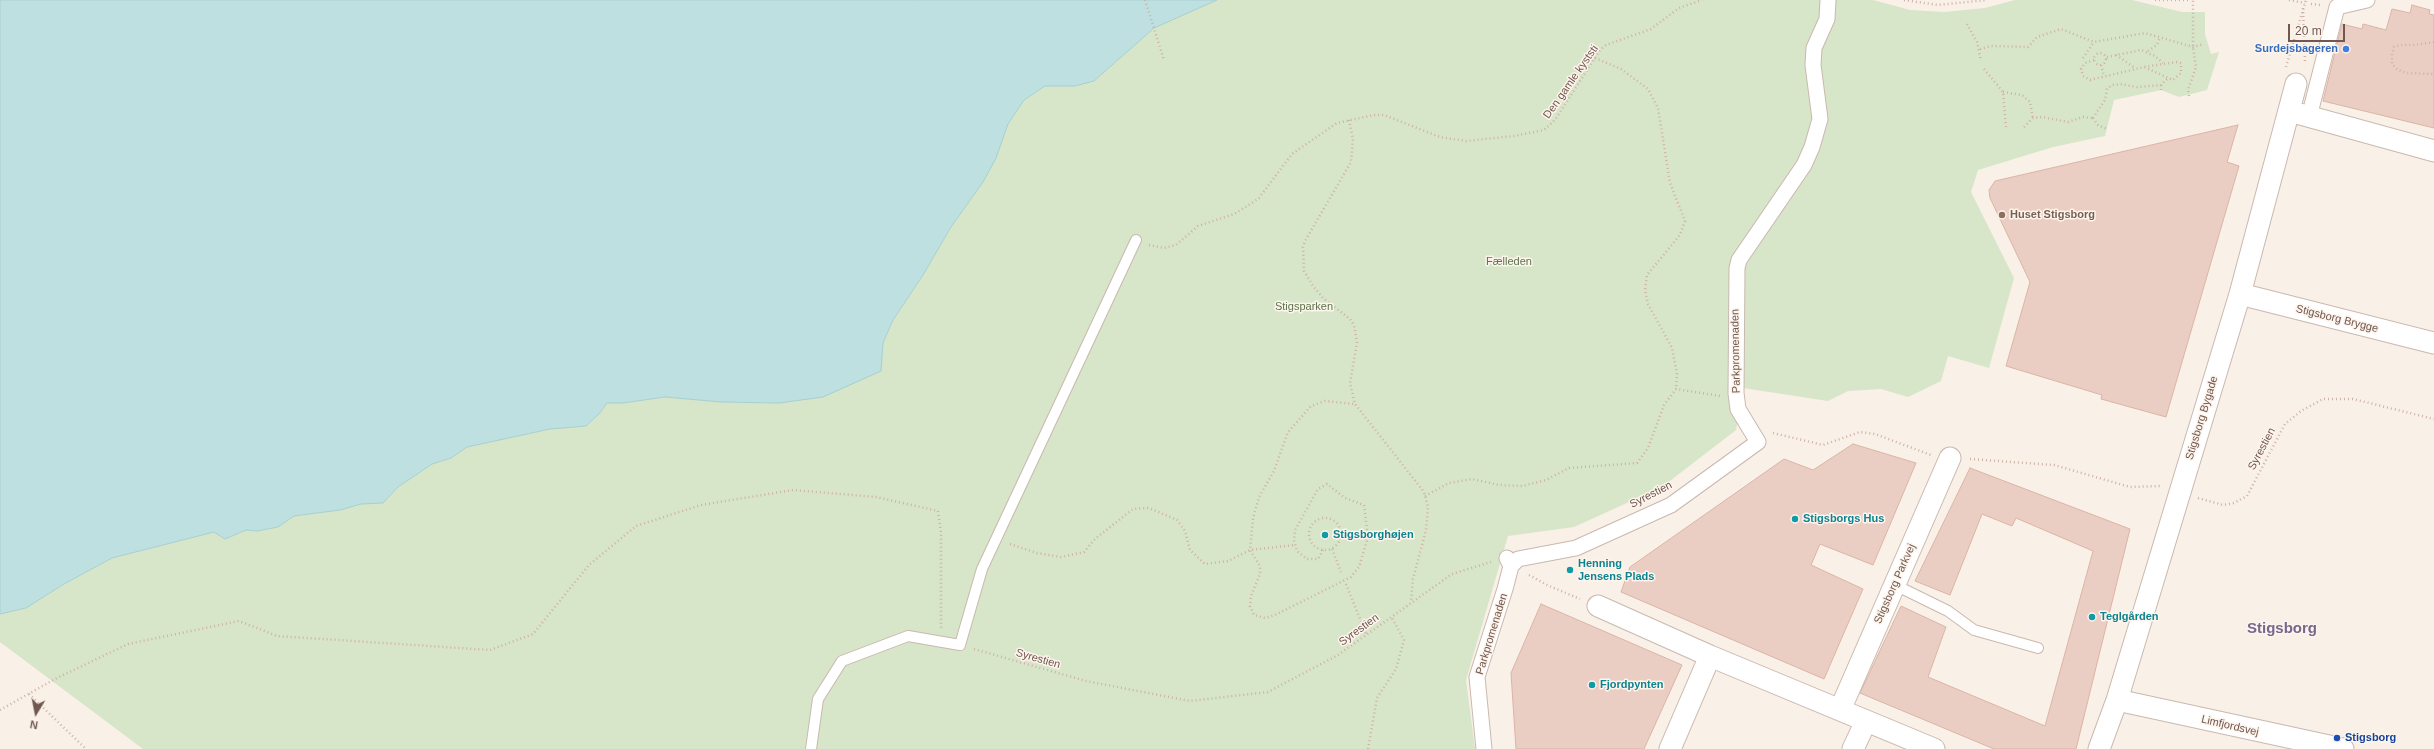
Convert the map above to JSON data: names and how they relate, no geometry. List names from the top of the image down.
{
  "streets": {
    "street": [
      "Stigsborg Brygge",
      "Parkpromenaden",
      "Stigsborg Bygade",
      "Stigsborg Parkvej",
      "Limfjordsvej"
    ],
    "path": ["Den gamle kyststi", "Syrestien"]
  },
  "crossings": [
    ["Stigsborg Brygge", "Stigsborg Bygade"],
    ["Parkpromenaden", "Syrestien"],
    ["Stigsborg Bygade", "Syrestien"],
    ["Stigsborg Bygade", "Limfjordsvej"]
  ],
  "districts": ["Stigsborg"],
  "parks": ["Fælleden", "Stigsparken"],
  "places": [
    "Surdejsbageren",
    "Huset Stigsborg",
    "Stigsborgs Hus",
    "Stigsborghøjen",
    "Henning Jensens Plads",
    "Teglgården",
    "Fjordpynten",
    "Stigsborg"
  ],
  "scale_bar": "20 m",
  "north": "bottom"
}
